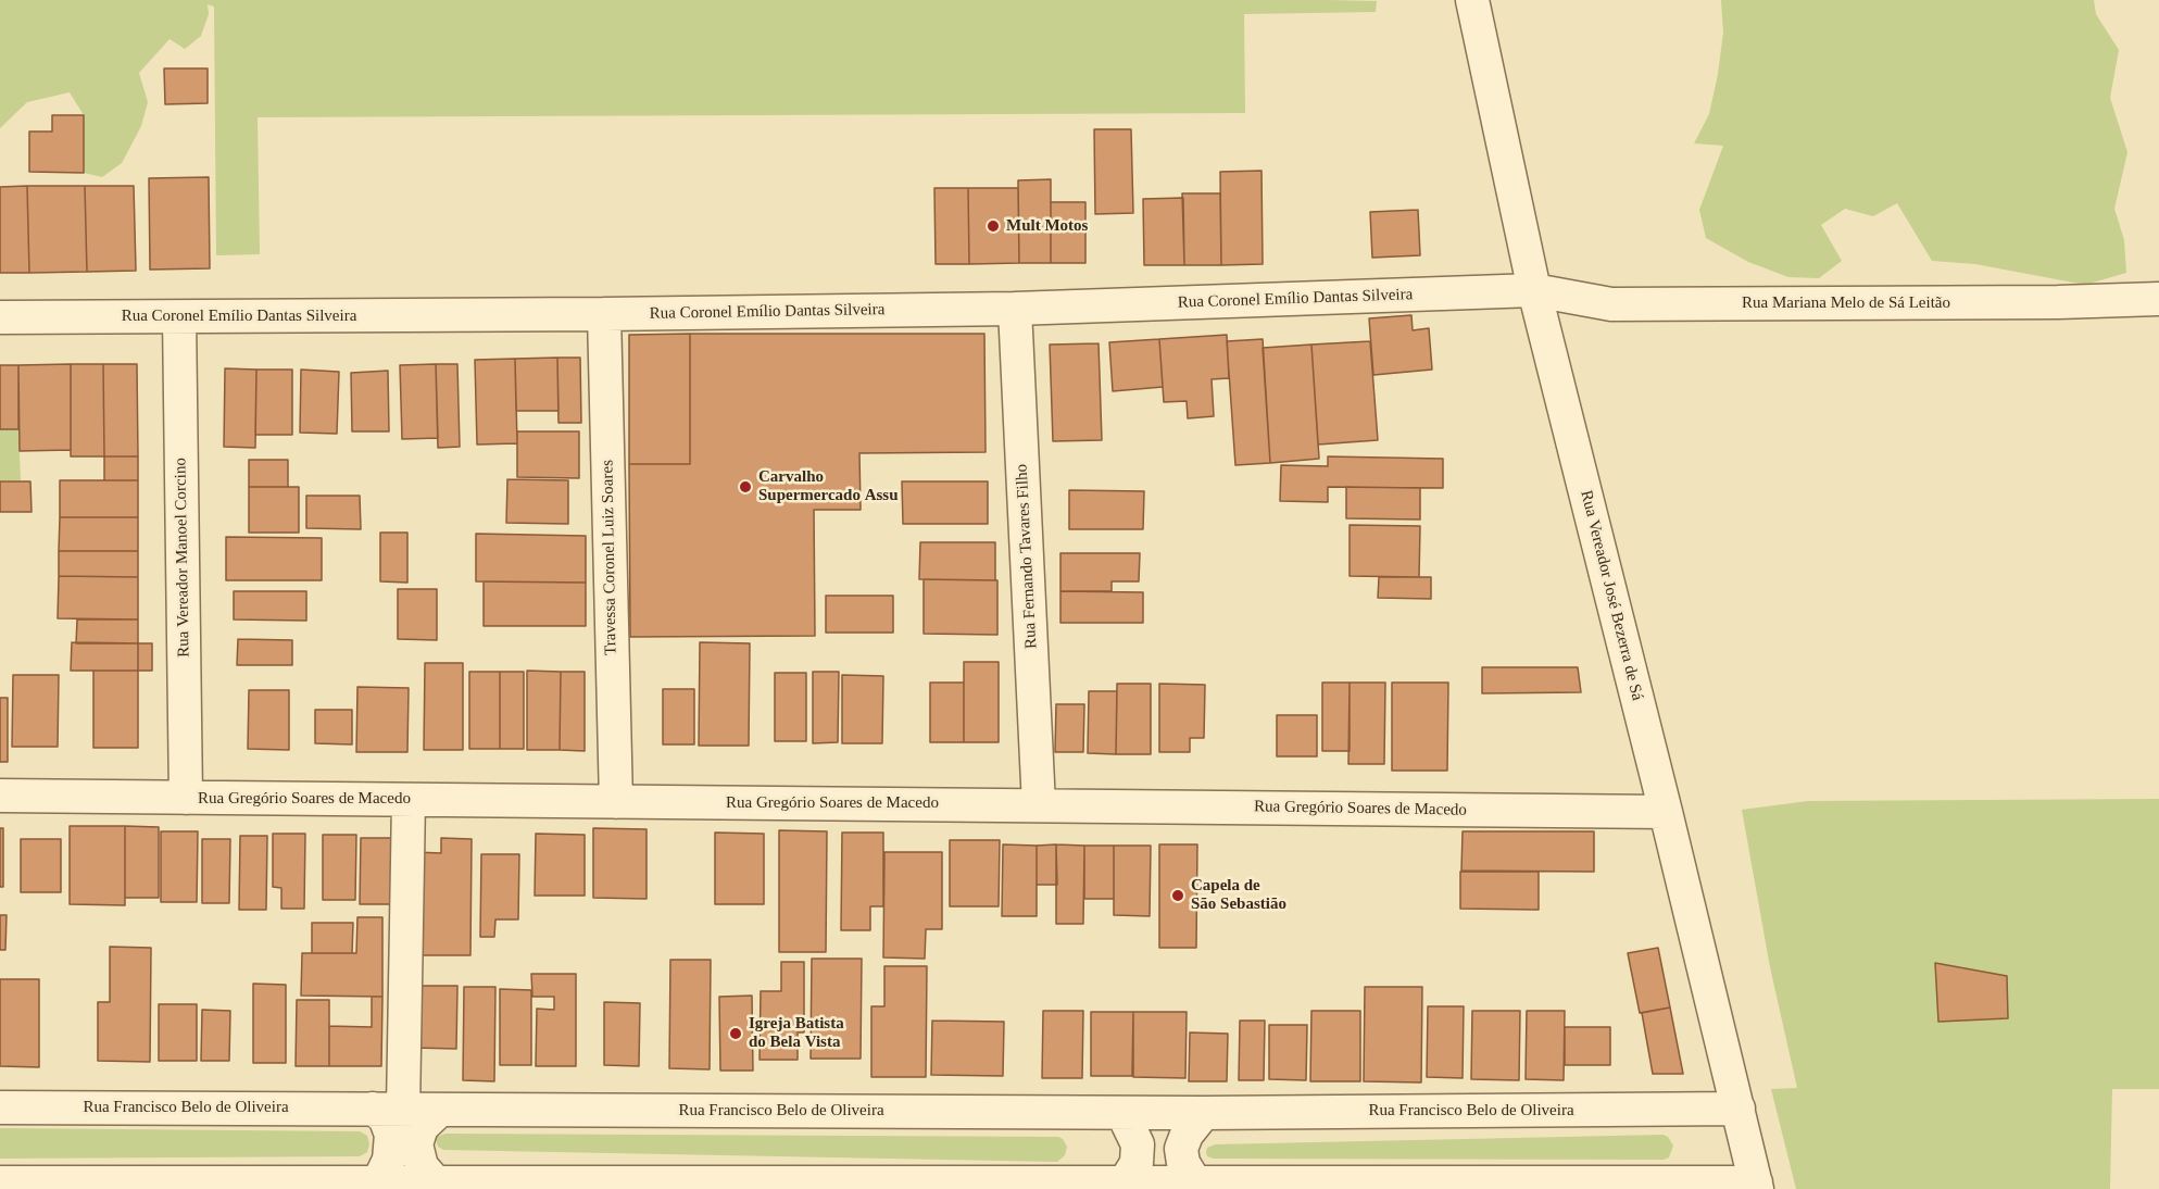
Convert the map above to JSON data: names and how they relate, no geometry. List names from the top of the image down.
{
  "streets": {
    "street": [
      "Rua Coronel Emílio Dantas Silveira",
      "Rua Mariana Melo de Sá Leitão",
      "Rua Fernando Tavares Filho",
      "Rua Vereador Manoel Corcino",
      "Travessa Coronel Luiz Soares",
      "Rua Vereador José Bezerra de Sá",
      "Rua Gregório Soares de Macedo",
      "Rua Francisco Belo de Oliveira"
    ]
  },
  "crossings": [
    ["Rua Coronel Emílio Dantas Silveira", "Rua Mariana Melo de Sá Leitão"],
    ["Rua Coronel Emílio Dantas Silveira", "Rua Fernando Tavares Filho"],
    ["Rua Coronel Emílio Dantas Silveira", "Rua Vereador Manoel Corcino"],
    ["Rua Coronel Emílio Dantas Silveira", "Travessa Coronel Luiz Soares"],
    ["Rua Coronel Emílio Dantas Silveira", "Rua Vereador José Bezerra de Sá"],
    ["Rua Mariana Melo de Sá Leitão", "Rua Vereador José Bezerra de Sá"],
    ["Rua Fernando Tavares Filho", "Rua Gregório Soares de Macedo"],
    ["Rua Vereador Manoel Corcino", "Rua Gregório Soares de Macedo"],
    ["Travessa Coronel Luiz Soares", "Rua Gregório Soares de Macedo"],
    ["Rua Vereador José Bezerra de Sá", "Rua Gregório Soares de Macedo"],
    ["Rua Vereador José Bezerra de Sá", "Rua Francisco Belo de Oliveira"]
  ],
  "places": [
    "Mult Motos",
    "Carvalho Supermercado Assu",
    "Capela de São Sebastião",
    "Igreja Batista do Bela Vista"
  ]
}
